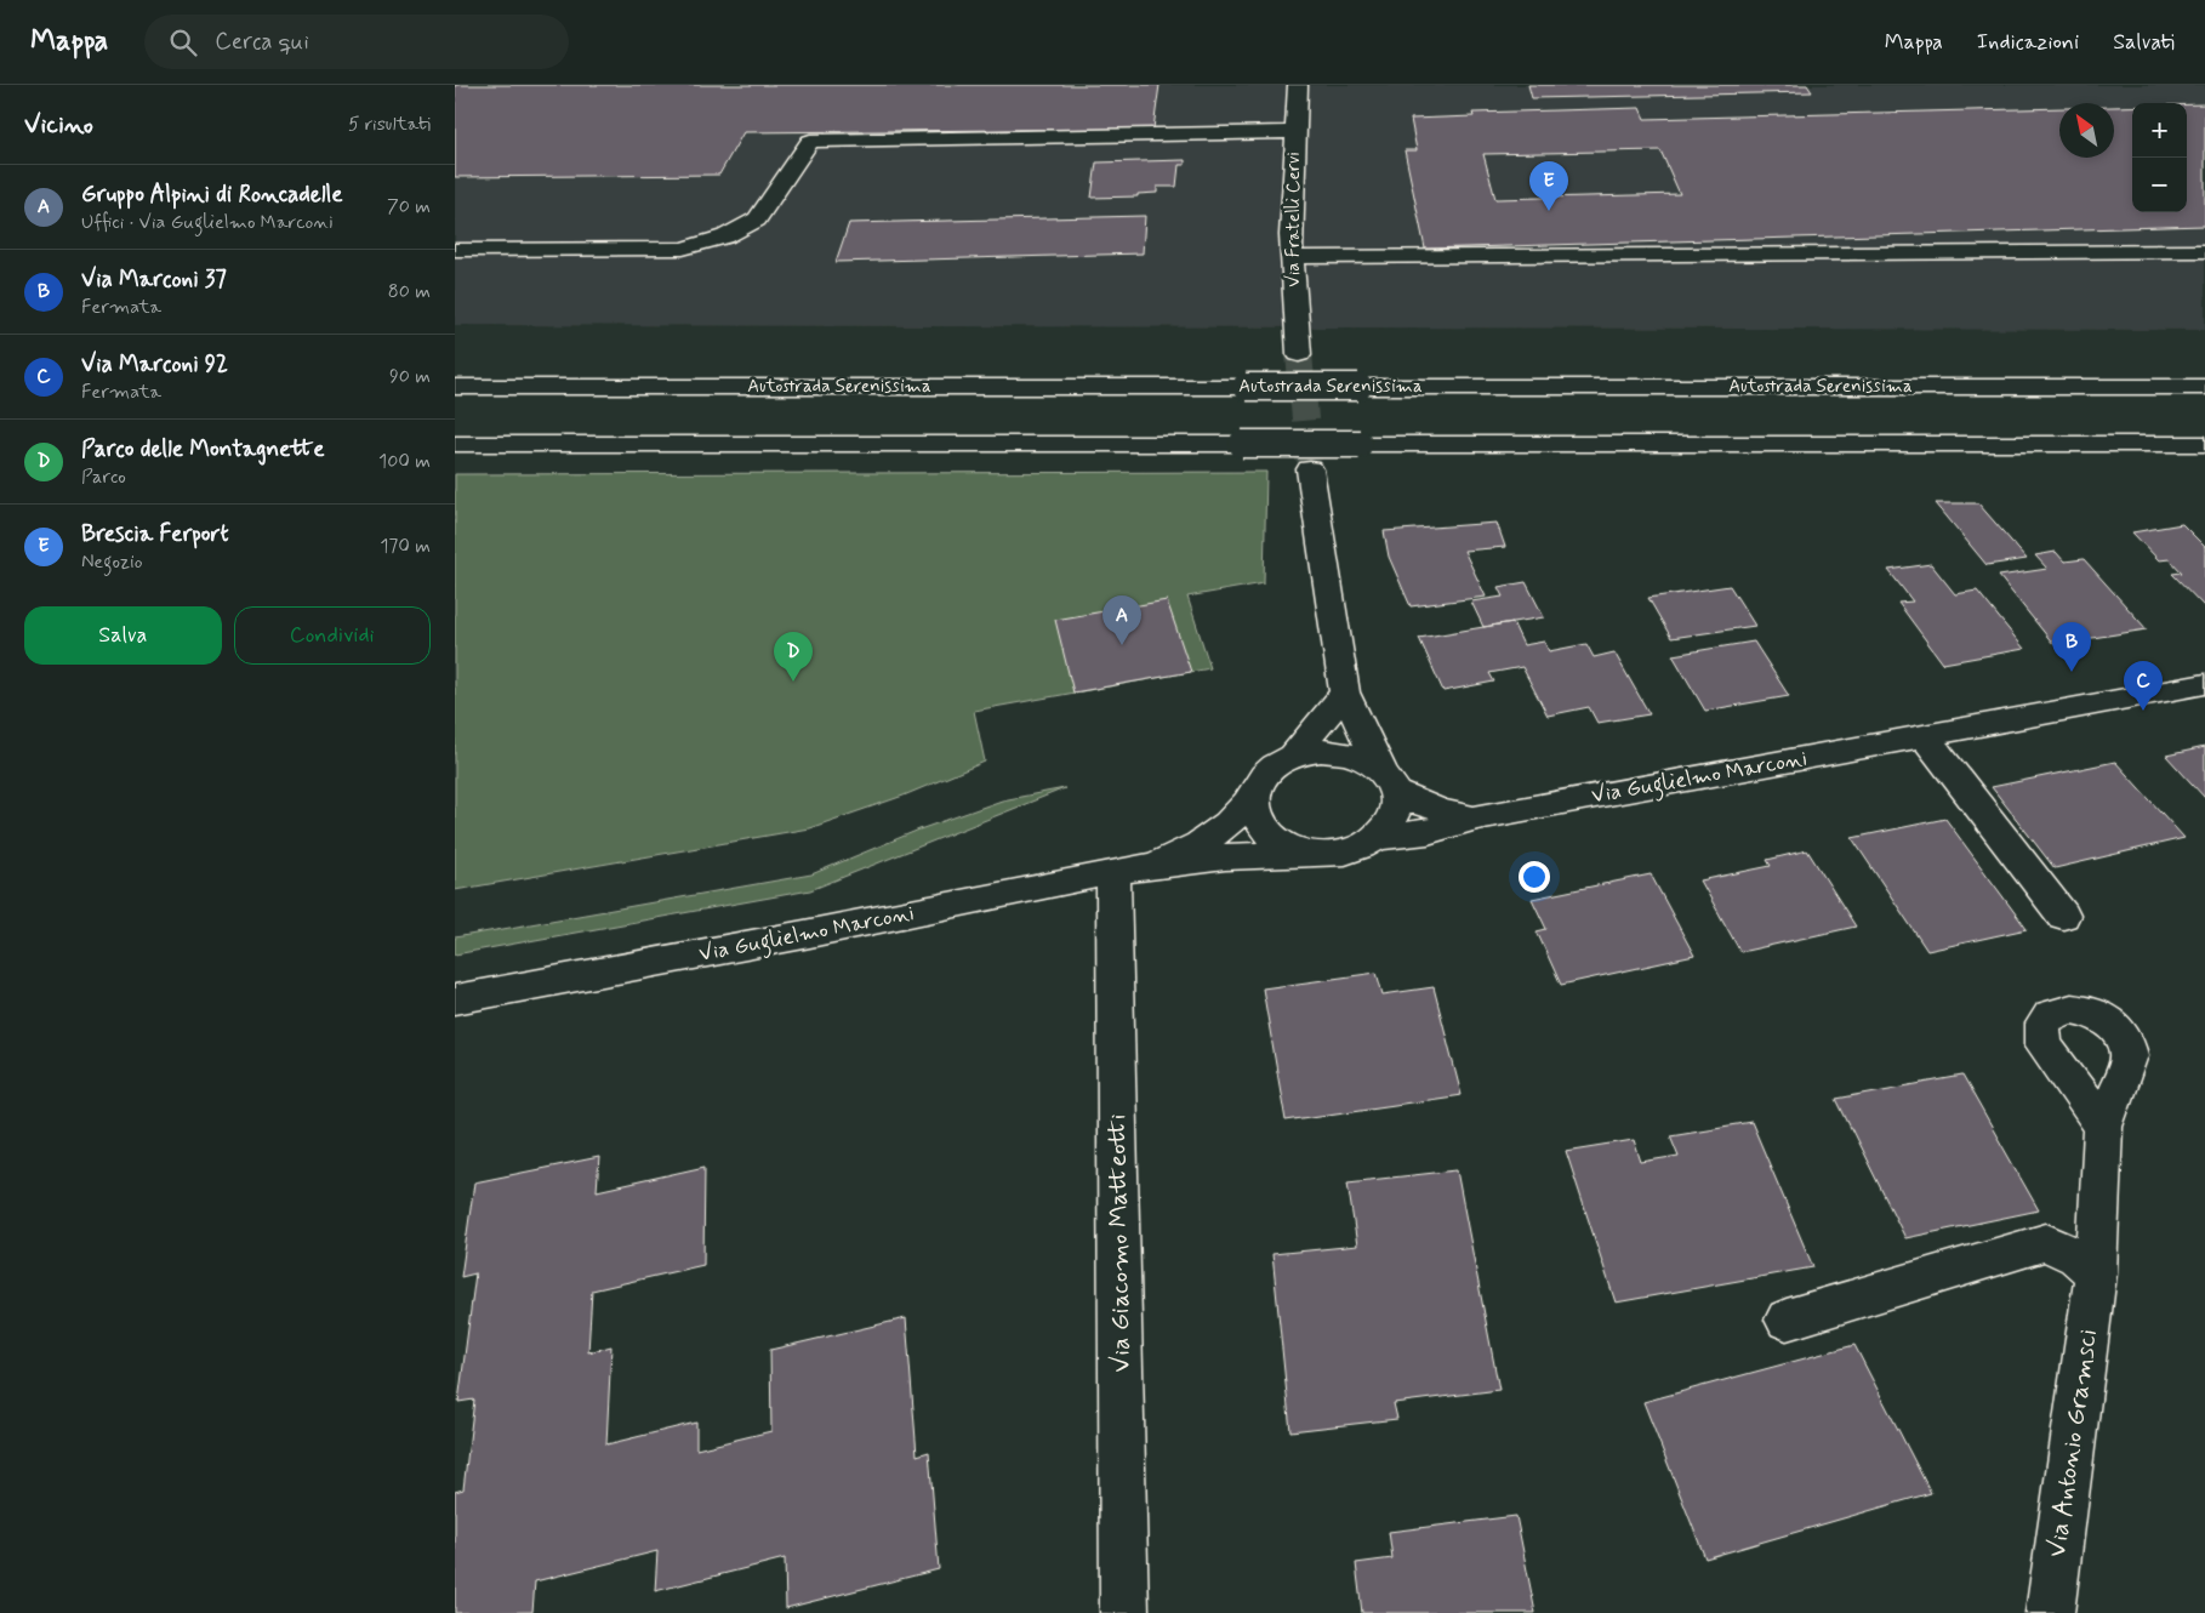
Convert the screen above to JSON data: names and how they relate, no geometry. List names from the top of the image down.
{
  "streets": {
    "main road": [
      "Via Fratelli Cervi",
      "Autostrada Serenissima",
      "Via Guglielmo Marconi",
      "Via Giacomo Matteotti",
      "Via Antonio Gramsci"
    ]
  },
  "crossings": [
    ["Via Guglielmo Marconi", "Via Giacomo Matteotti"]
  ],
  "north": "top left",
  "page": {
    "header": "Mappa",
    "search": "Cerca qui",
    "nav": ["Mappa", "Indicazioni", "Salvati"],
    "heading": ["Vicino", "5 risultati"],
    "map_buttons": ["+", "−"],
    "pins": [
      "E",
      "A",
      "B",
      "D",
      "C"
    ],
    "list": [
      {
        "mark": "A",
        "name": "Gruppo Alpini di Roncadelle",
        "note": "Uffici · Via Guglielmo Marconi",
        "value": "70 m"
      },
      {
        "mark": "B",
        "name": "Via Marconi 37",
        "note": "Fermata",
        "value": "80 m"
      },
      {
        "mark": "C",
        "name": "Via Marconi 92",
        "note": "Fermata",
        "value": "90 m"
      },
      {
        "mark": "D",
        "name": "Parco delle Montagnette",
        "note": "Parco",
        "value": "100 m"
      },
      {
        "mark": "E",
        "name": "Brescia Ferport",
        "note": "Negozio",
        "value": "170 m"
      }
    ],
    "buttons": ["Salva", "Condividi"]
  }
}
